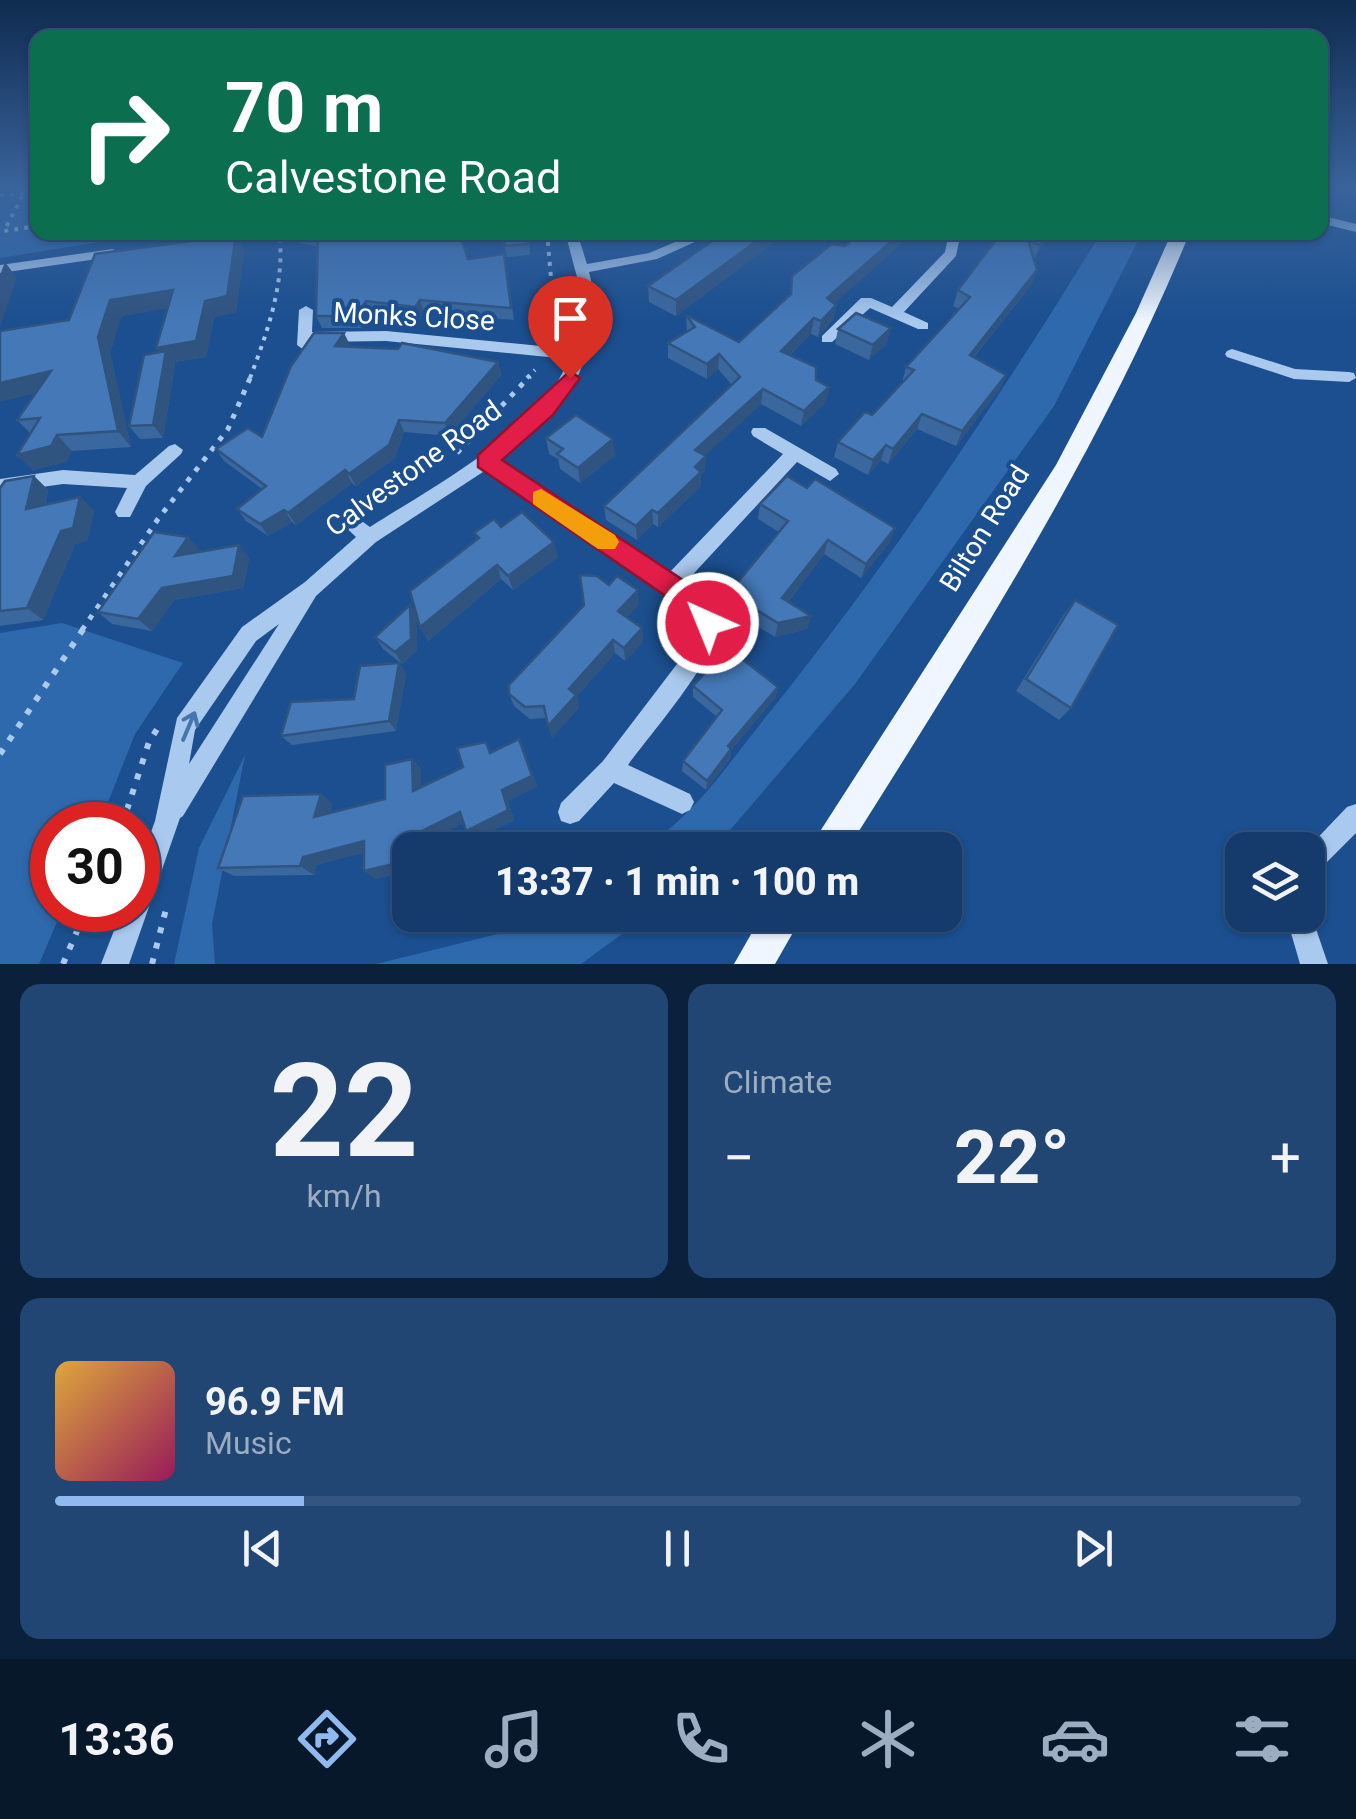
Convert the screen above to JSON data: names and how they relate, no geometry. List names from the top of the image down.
{
  "streets": {
    "main road": ["Bilton Road"],
    "street": ["Monks Close", "Calvestone Road"]
  },
  "crossings": [
    ["Monks Close", "Calvestone Road"]
  ],
  "page": {
    "turn": ["70 m", "Calvestone Road"],
    "limit": "30",
    "trip": "13:37 · 1 min · 100 m",
    "tile": [
      ["22", "km/h"],
      "Climate"
    ],
    "heat": ["−", "22°", "+"],
    "song": ["96.9 FM", "Music"],
    "tabs": "13:36"
  }
}
